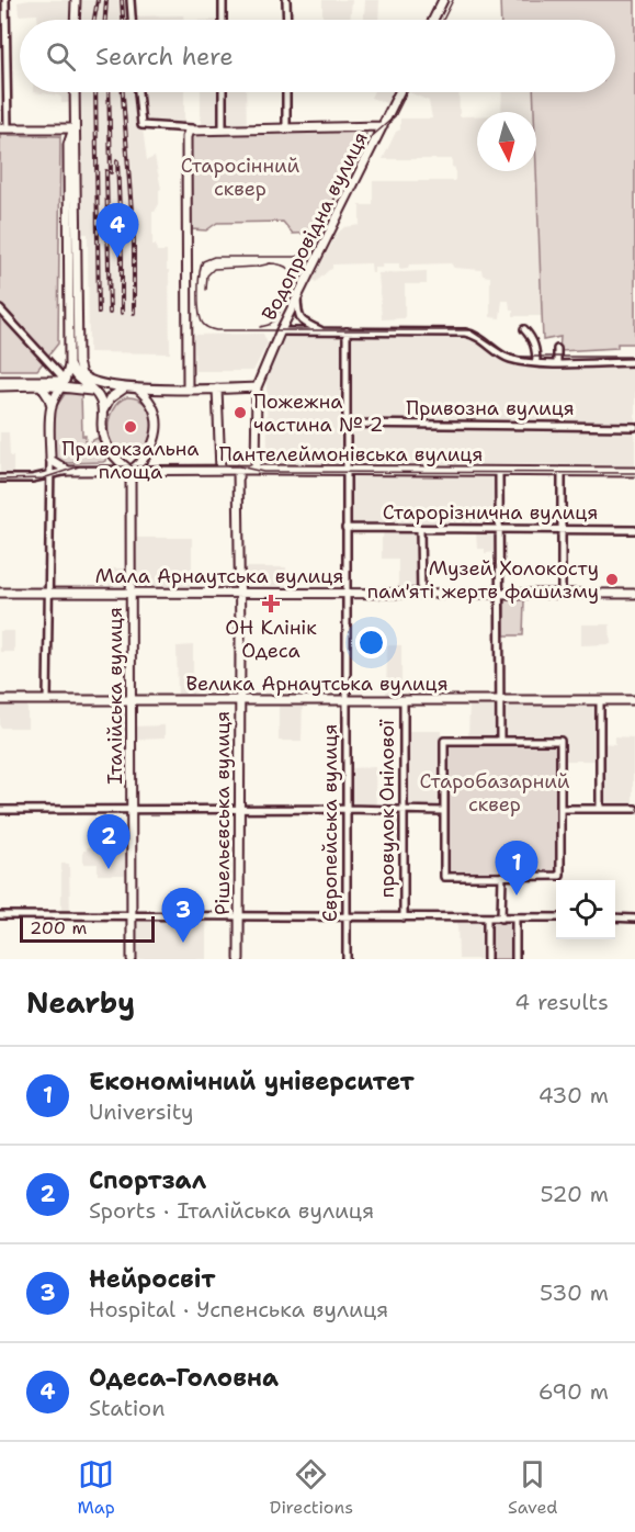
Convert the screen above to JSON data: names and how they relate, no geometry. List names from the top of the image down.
{
  "streets": {
    "main road": [
      "Водопровідна вулиця",
      "Пантелеймонівська вулиця",
      "Мала Арнаутська вулиця",
      "Велика Арнаутська вулиця",
      "Італійська вулиця",
      "Рішельєвська вулиця"
    ],
    "street": [
      "Привозна вулиця",
      "Старорізнична вулиця",
      "провулок Онілової",
      "Європейська вулиця"
    ]
  },
  "crossings": [
    ["Привозна вулиця", "Європейська вулиця"],
    ["Пантелеймонівська вулиця", "Італійська вулиця"],
    ["Пантелеймонівська вулиця", "Рішельєвська вулиця"],
    ["Пантелеймонівська вулиця", "Європейська вулиця"],
    ["Старорізнична вулиця", "Європейська вулиця"],
    ["Мала Арнаутська вулиця", "Італійська вулиця"],
    ["Мала Арнаутська вулиця", "Рішельєвська вулиця"],
    ["Мала Арнаутська вулиця", "Європейська вулиця"],
    ["Велика Арнаутська вулиця", "Італійська вулиця"],
    ["Велика Арнаутська вулиця", "провулок Онілової"],
    ["Велика Арнаутська вулиця", "Рішельєвська вулиця"],
    ["Велика Арнаутська вулиця", "Європейська вулиця"]
  ],
  "parks": ["Старосінний сквер", "Старобазарний сквер"],
  "places": {
    "other": ["Пожежна частина № 2", "Привокзальна площа", "Музей Холокосту пам'яті жертв фашизму"],
    "health": ["ОН Клінік Одеса"]
  },
  "scale_bar": "200 m",
  "north": "bottom",
  "page": {
    "search": "Search here",
    "pins": [
      "4",
      "2",
      "1",
      "3"
    ],
    "scale": "200 m",
    "heading": ["Nearby", "4 results"],
    "list": [
      {
        "mark": "1",
        "name": "Економічний університет",
        "note": "University",
        "value": "430 m"
      },
      {
        "mark": "2",
        "name": "Спортзал",
        "note": "Sports · Італійська вулиця",
        "value": "520 m"
      },
      {
        "mark": "3",
        "name": "Нейросвіт",
        "note": "Hospital · Успенська вулиця",
        "value": "530 m"
      },
      {
        "mark": "4",
        "name": "Одеса-Головна",
        "note": "Station",
        "value": "690 m"
      }
    ],
    "nav": ["Map", "Directions", "Saved"]
  }
}
